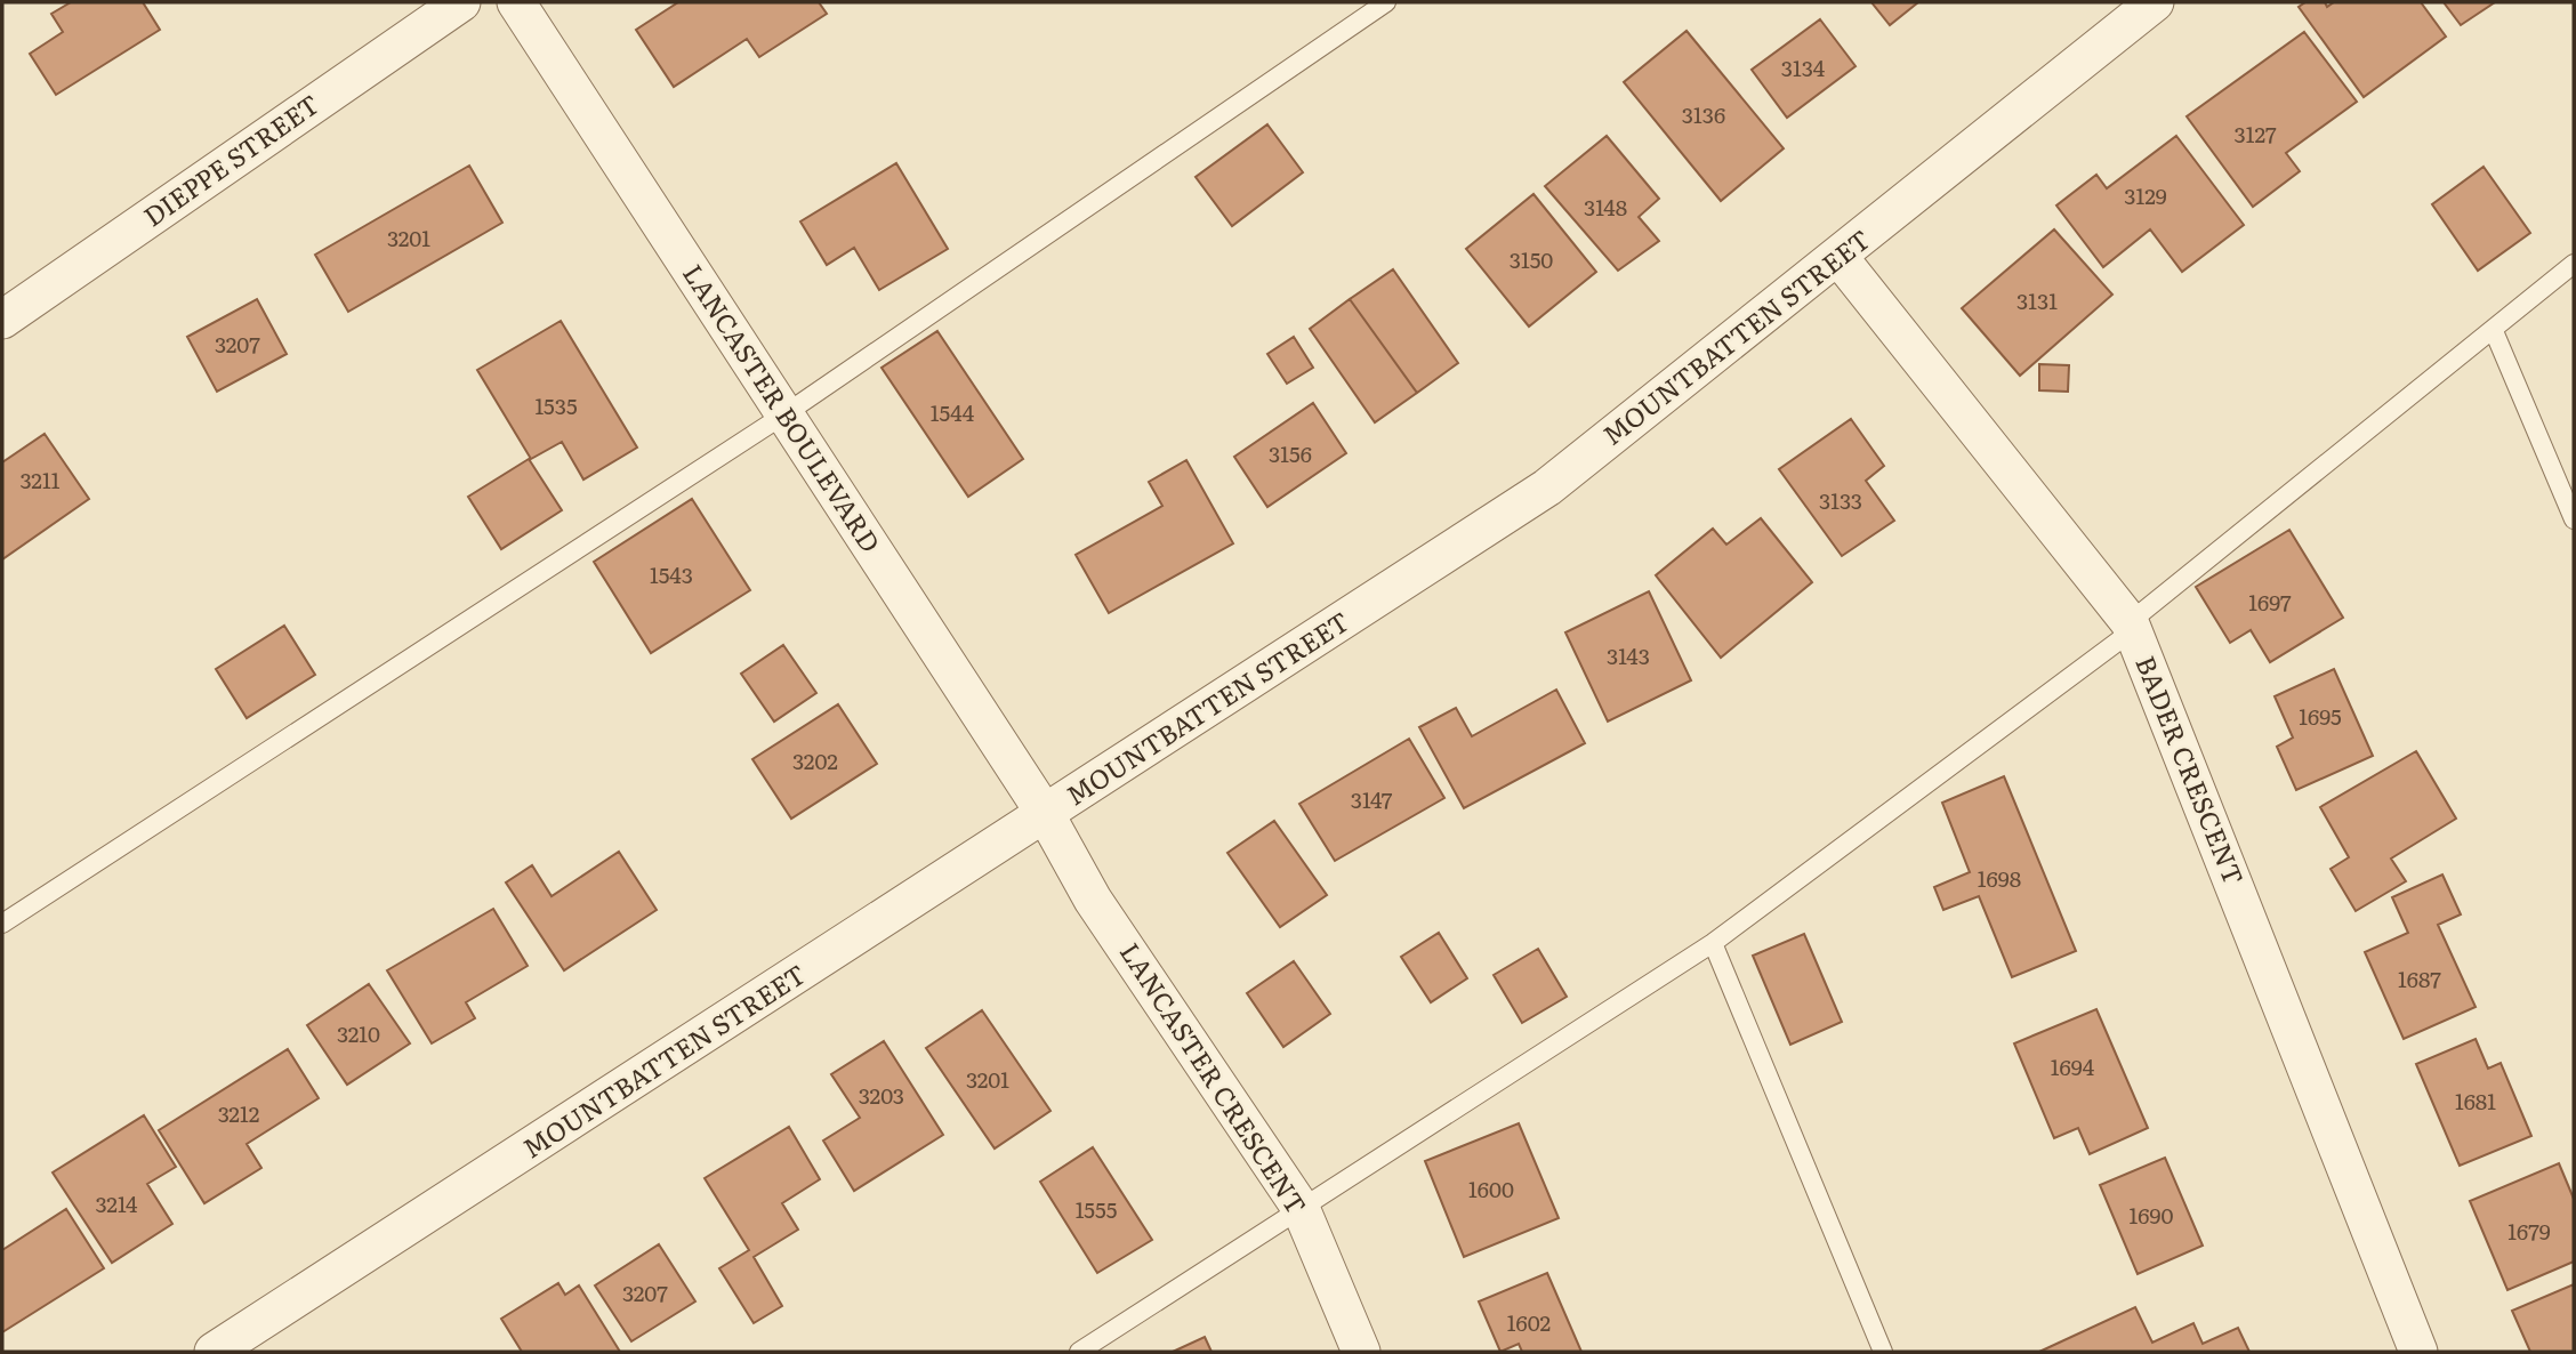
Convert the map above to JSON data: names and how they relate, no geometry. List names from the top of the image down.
{
  "streets": {
    "street": [
      "DIEPPE STREET",
      "MOUNTBATTEN STREET",
      "LANCASTER BOULEVARD",
      "BADER CRESCENT",
      "LANCASTER CRESCENT"
    ]
  },
  "crossings": [
    ["MOUNTBATTEN STREET", "LANCASTER BOULEVARD"],
    ["MOUNTBATTEN STREET", "BADER CRESCENT"],
    ["MOUNTBATTEN STREET", "LANCASTER CRESCENT"],
    ["LANCASTER BOULEVARD", "LANCASTER CRESCENT"]
  ],
  "house_numbers": [
    "3134",
    "3136",
    "3127",
    "3129",
    "3148",
    "3201",
    "3150",
    "3131",
    "3207",
    "1535",
    "1544",
    "3156",
    "3211",
    "3133",
    "1543",
    "1697",
    "3143",
    "1695",
    "3202",
    "3147",
    "1698",
    "1687",
    "3210",
    "1694",
    "3201",
    "3203",
    "1681",
    "3212",
    "1600",
    "3214",
    "1555",
    "1690",
    "1679",
    "3207",
    "1602"
  ]
}
